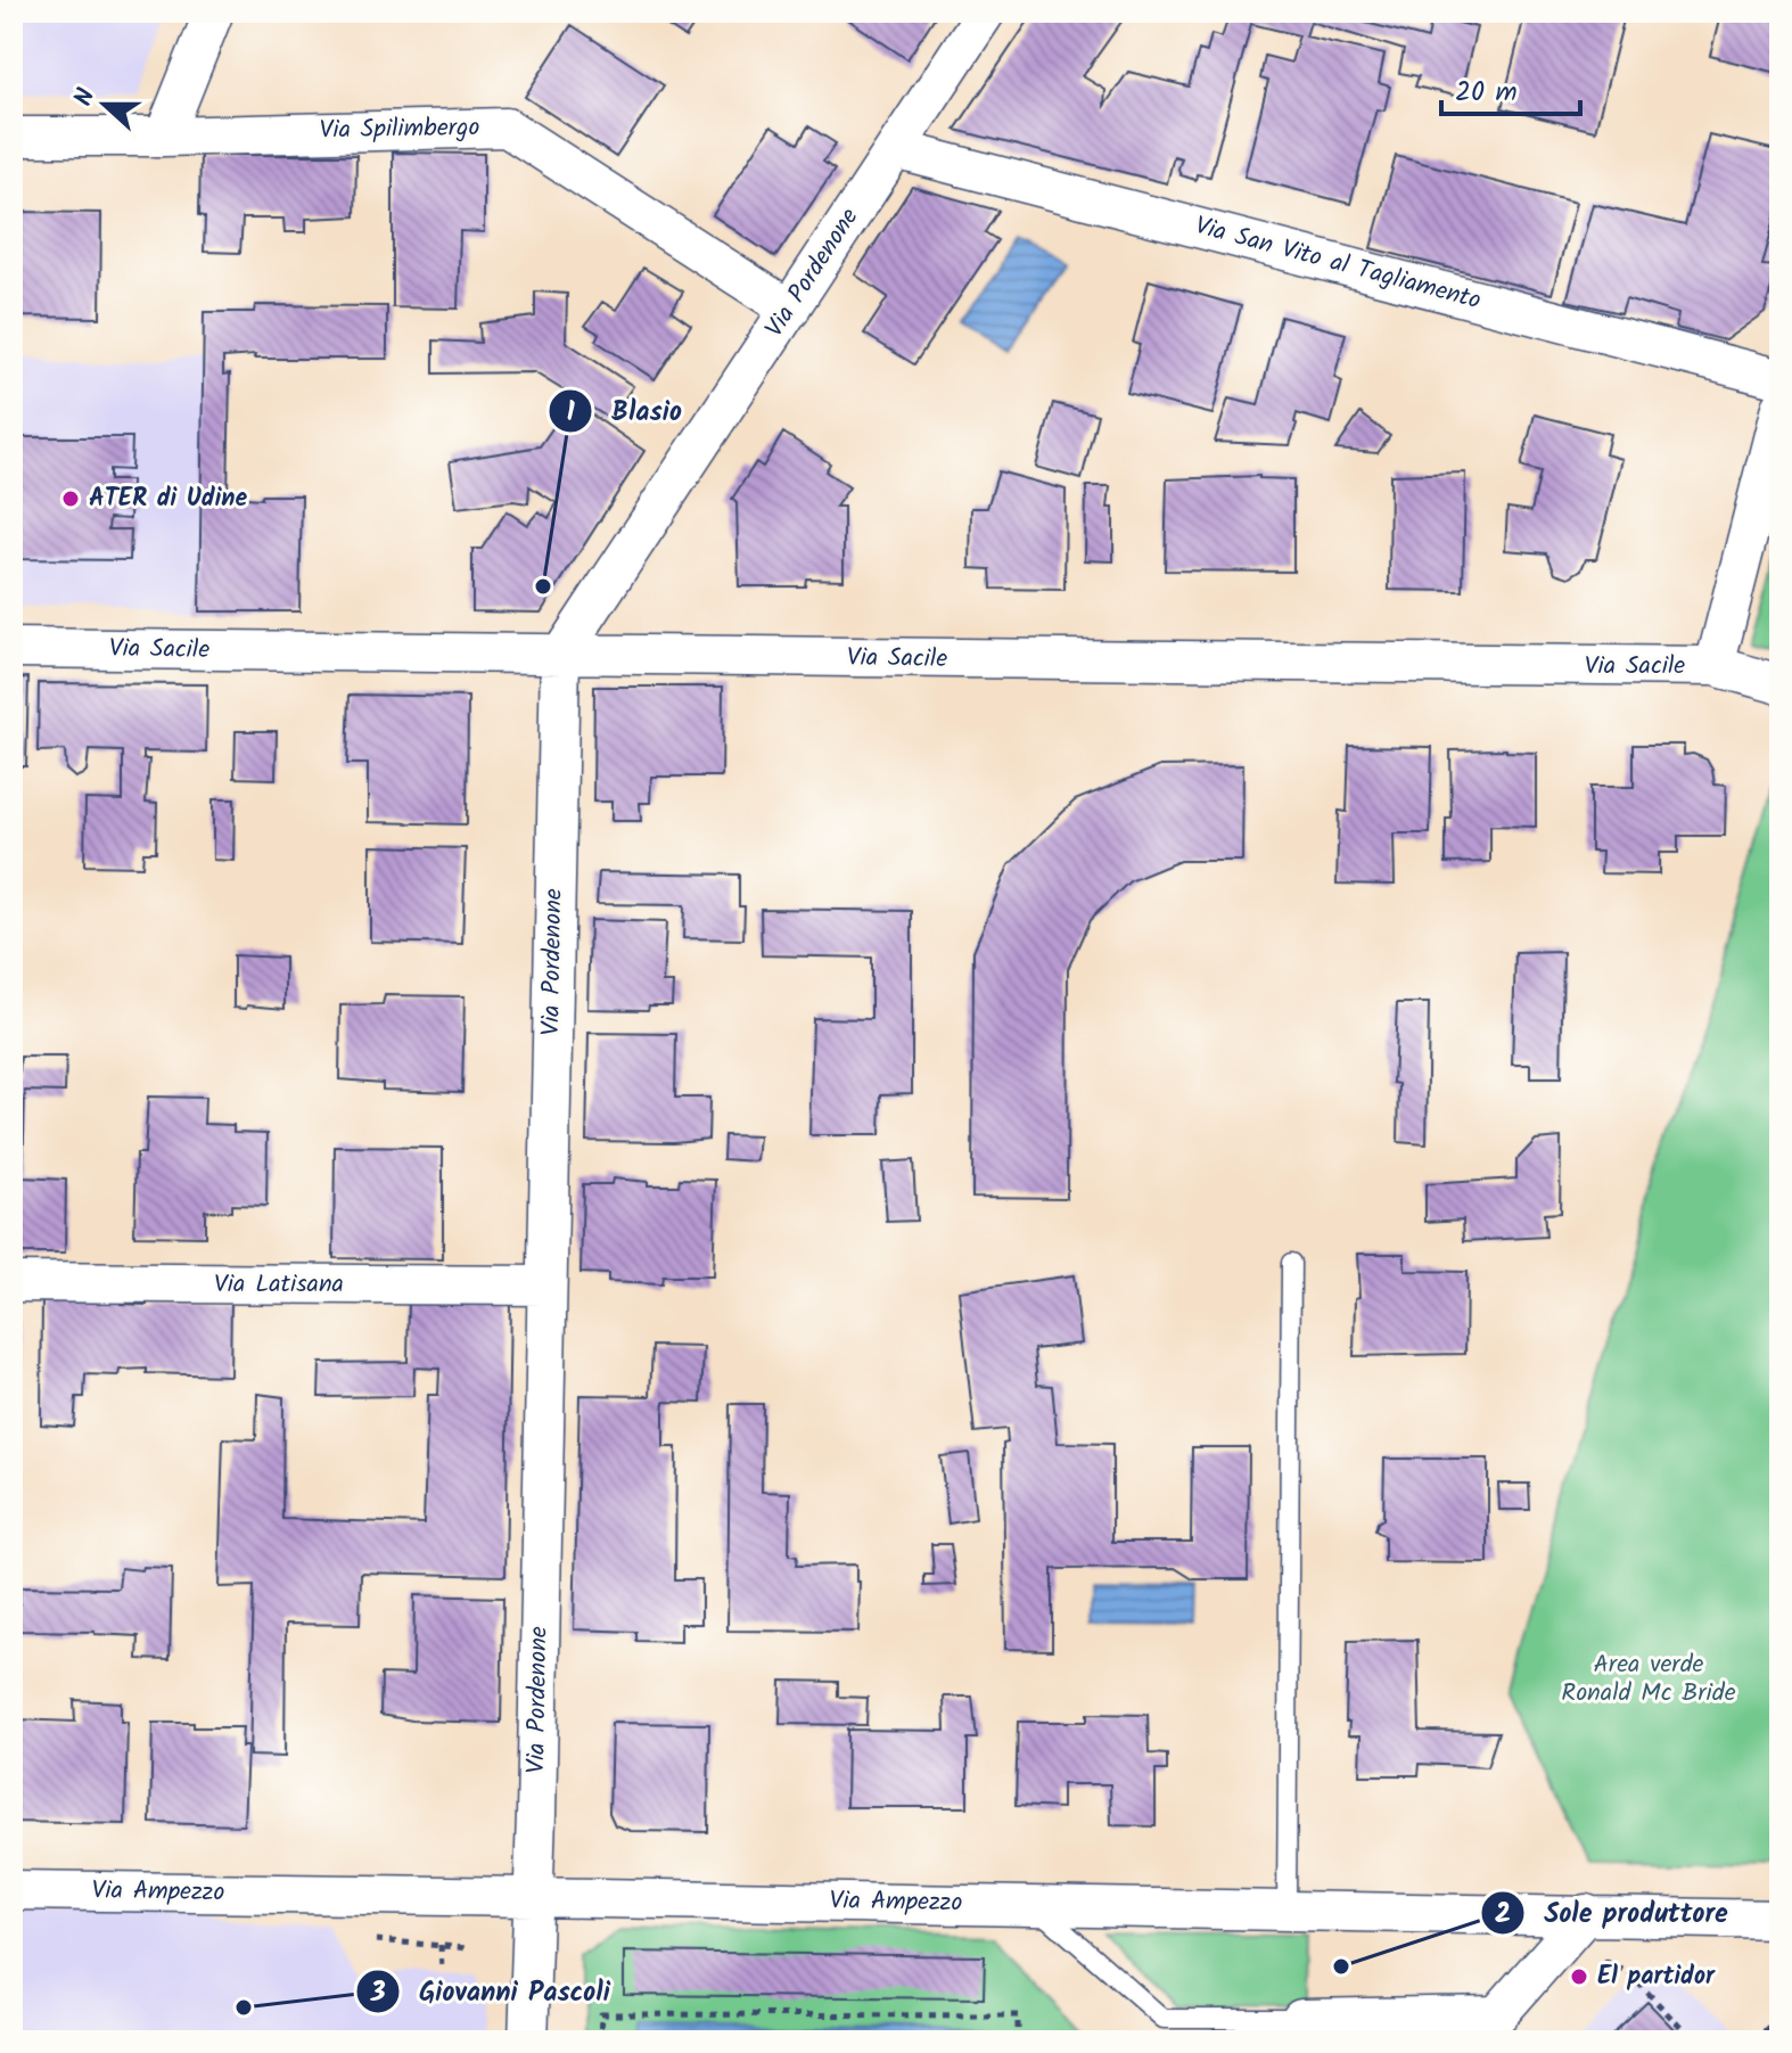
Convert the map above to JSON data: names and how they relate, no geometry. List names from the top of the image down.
{
  "streets": {
    "street": [
      "Via Spilimbergo",
      "Via San Vito al Tagliamento",
      "Via Pordenone",
      "Via Sacile",
      "Via Latisana",
      "Via Ampezzo"
    ]
  },
  "crossings": [
    ["Via Spilimbergo", "Via Pordenone"],
    ["Via San Vito al Tagliamento", "Via Pordenone"],
    ["Via Pordenone", "Via Sacile"],
    ["Via Pordenone", "Via Latisana"],
    ["Via Pordenone", "Via Ampezzo"]
  ],
  "parks": ["Area verde Ronald Mc Bride"],
  "places": [
    "ATER di Udine",
    "Blasio",
    "Sole produttore",
    "El partidor",
    "Giovanni Pascoli"
  ],
  "scale_bar": "20 m",
  "north": "left"
}
